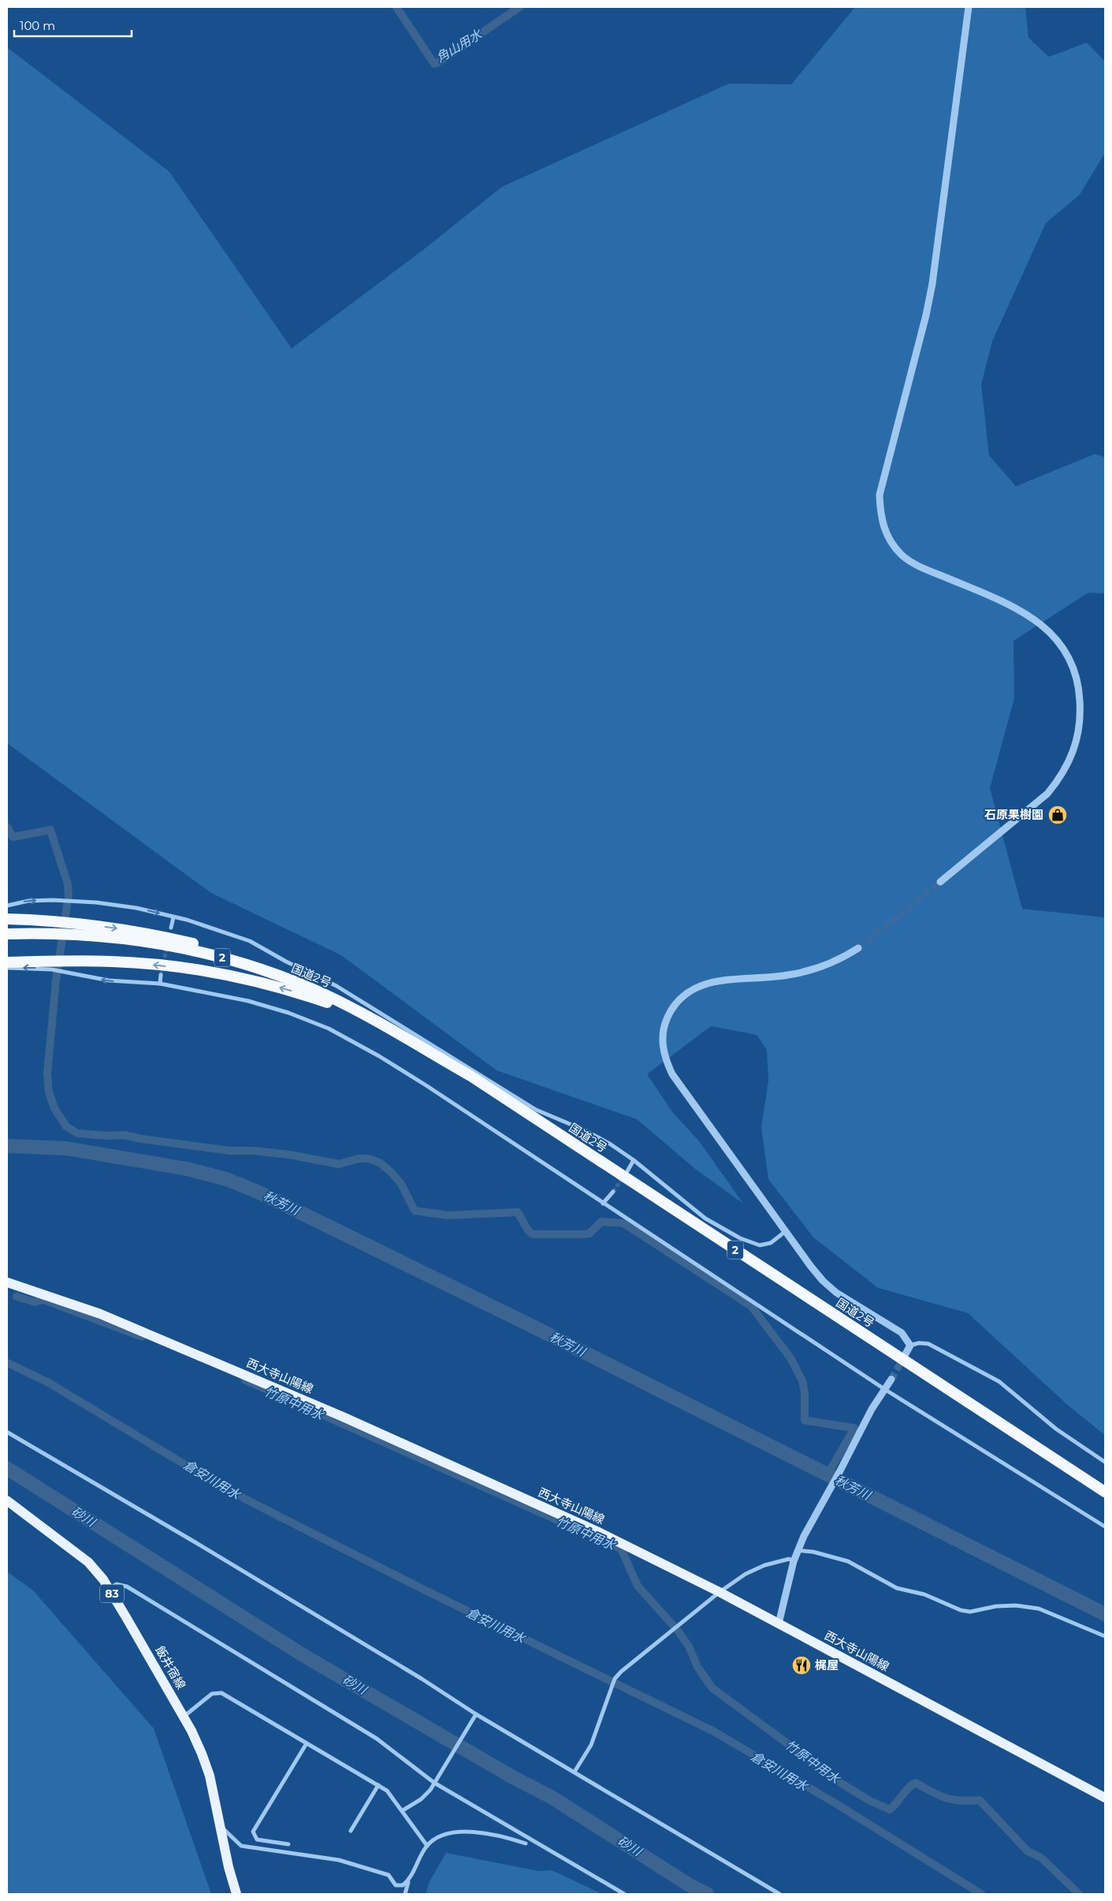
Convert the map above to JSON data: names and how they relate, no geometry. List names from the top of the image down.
{
  "streets": {
    "highway": ["2", "国道2号"],
    "main road": ["西大寺山陽線", "83", "飯井宿線"]
  },
  "water": [
    "角山用水",
    "秋芳川",
    "竹原中用水",
    "倉安川用水",
    "砂川"
  ],
  "places": {
    "shop": ["石原果樹園"],
    "restaurant": ["梶屋"]
  },
  "scale_bar": "100 m"
}
